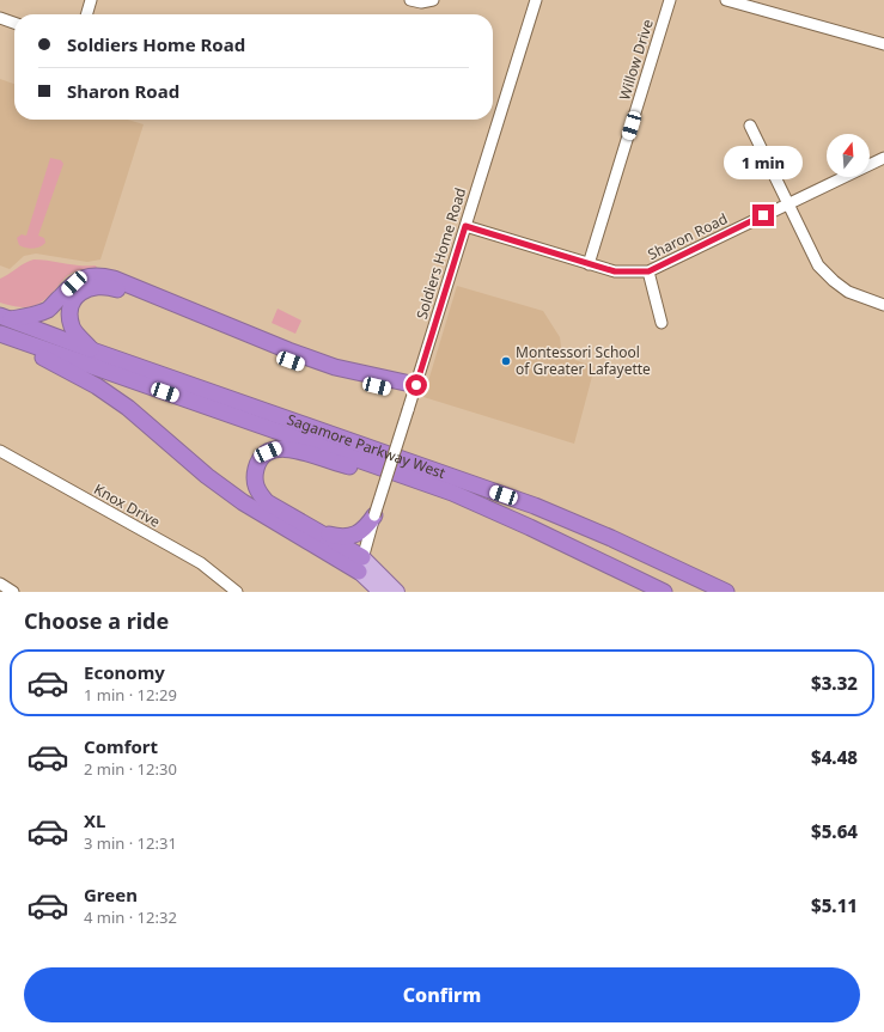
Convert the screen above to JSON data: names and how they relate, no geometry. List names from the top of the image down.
{
  "streets": {
    "highway": ["Sagamore Parkway West"],
    "street": [
      "Willow Drive",
      "Sharon Road",
      "Soldiers Home Road",
      "Knox Drive"
    ]
  },
  "crossings": [
    ["Willow Drive", "Sharon Road"],
    ["Sharon Road", "Soldiers Home Road"]
  ],
  "places": ["Montessori School of Greater Lafayette"],
  "north": "top",
  "page": {
    "banner": ["Soldiers Home Road", "Sharon Road"],
    "bubble": "1 min",
    "heading": "Choose a ride",
    "list": [
      {
        "name": "Economy",
        "note": "1 min · 12:29",
        "value": "$3.32"
      },
      {
        "name": "Comfort",
        "note": "2 min · 12:30",
        "value": "$4.48"
      },
      {
        "name": "XL",
        "note": "3 min · 12:31",
        "value": "$5.64"
      },
      {
        "name": "Green",
        "note": "4 min · 12:32",
        "value": "$5.11"
      }
    ],
    "buttons": "Confirm"
  }
}
